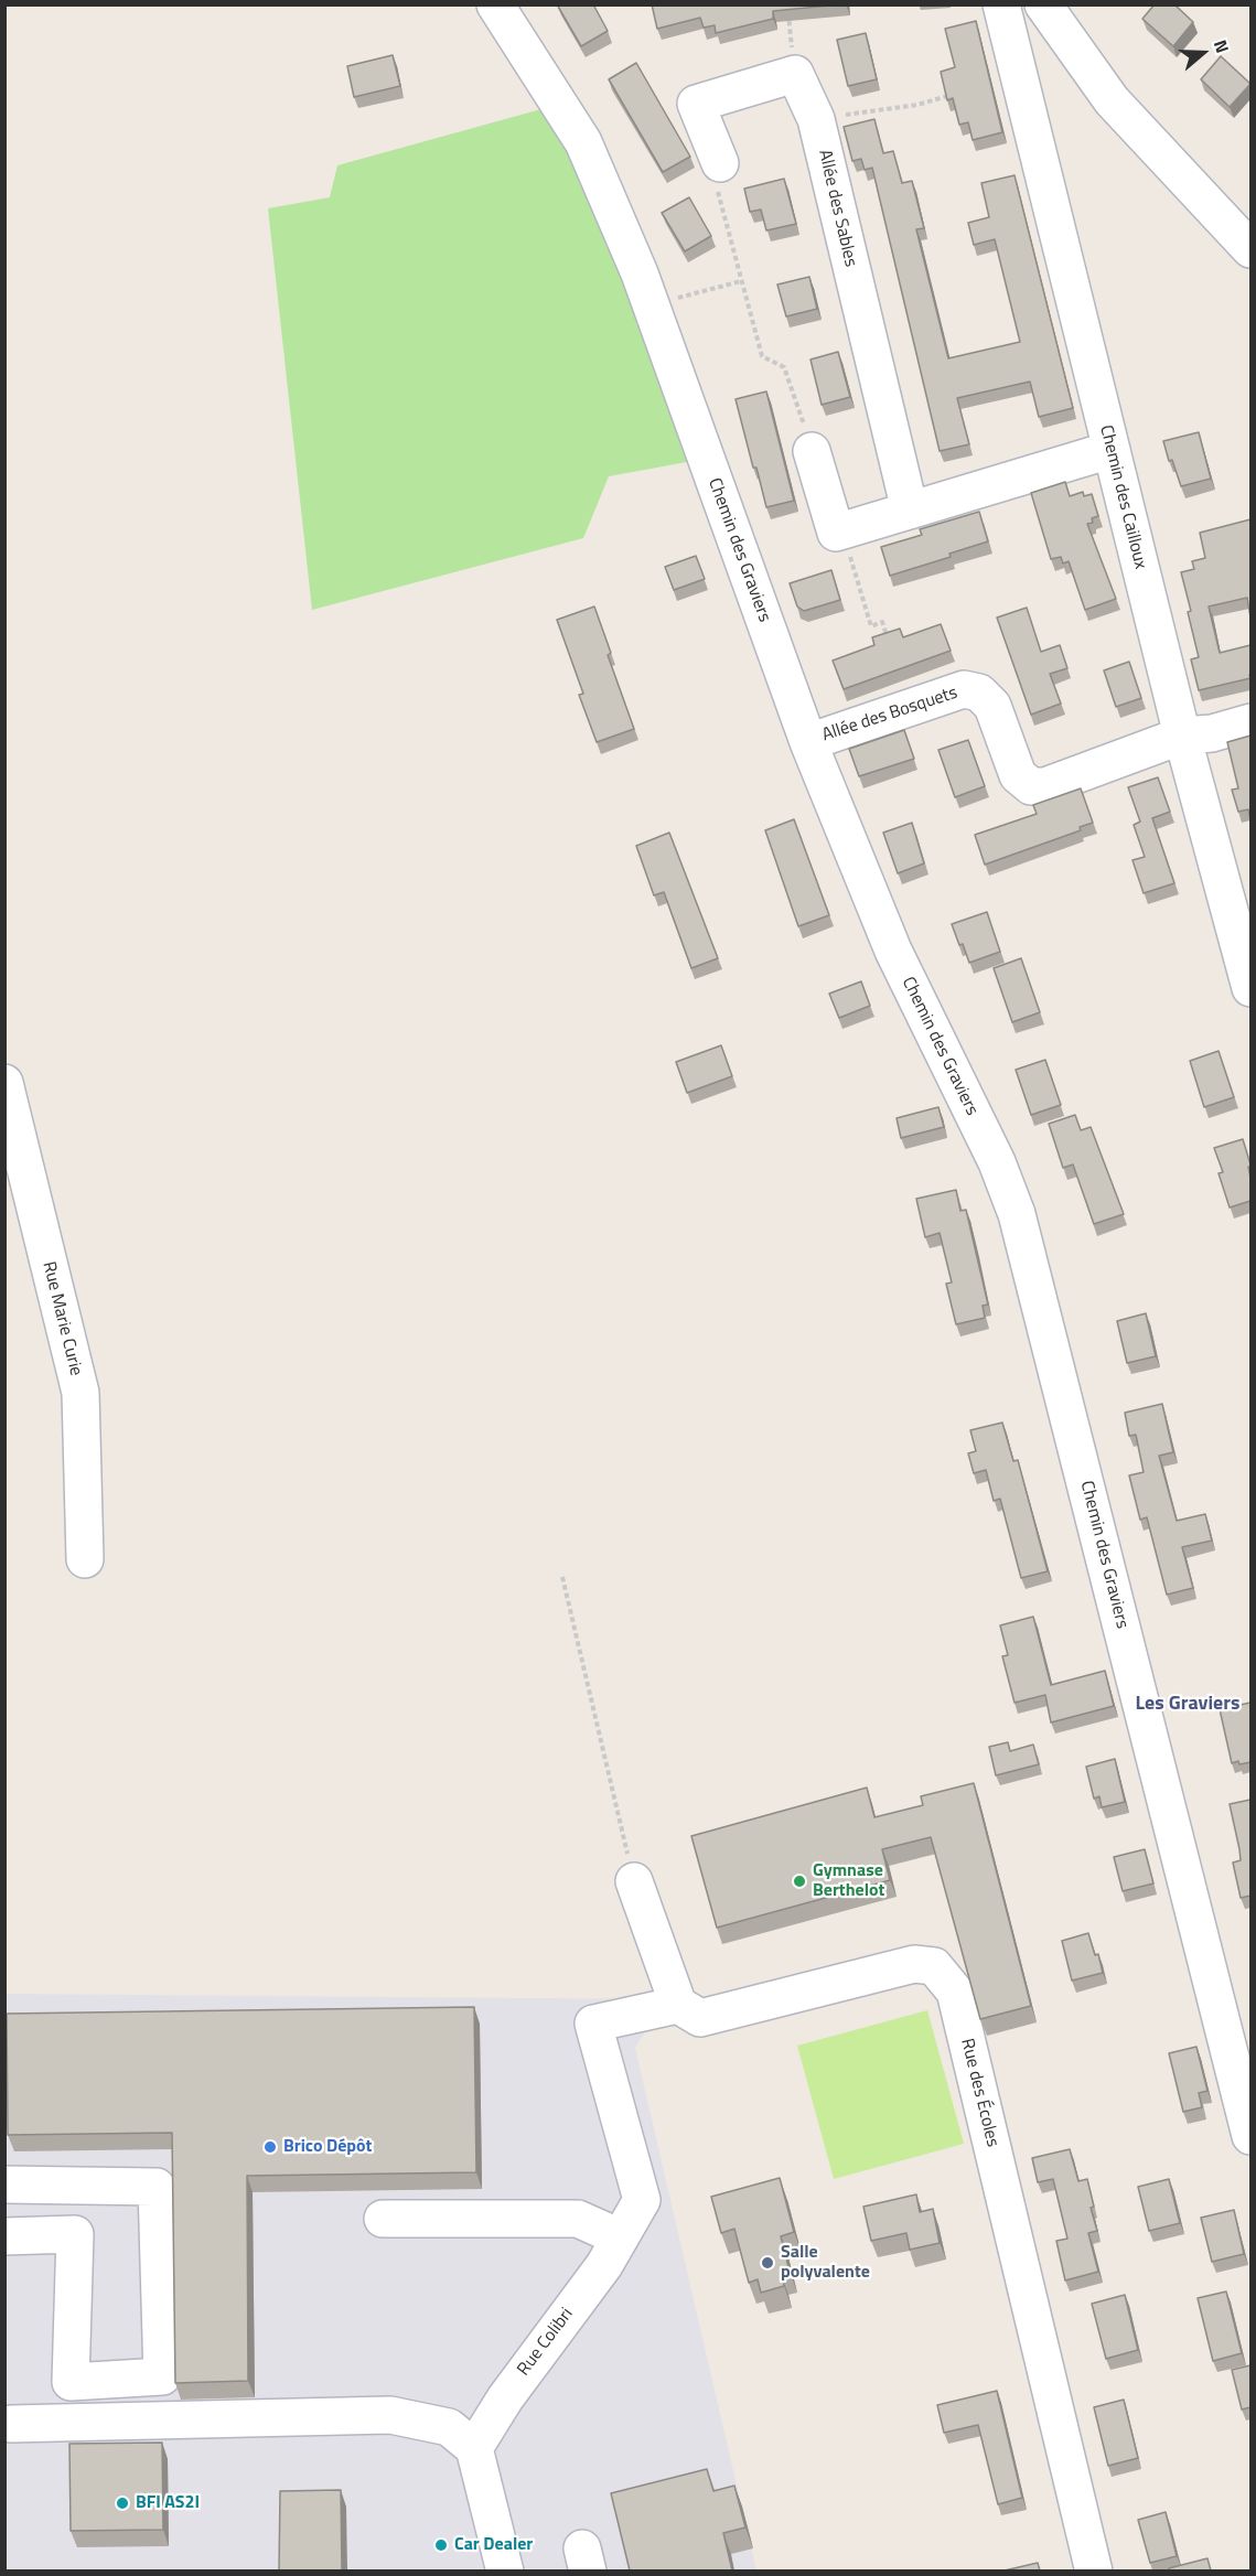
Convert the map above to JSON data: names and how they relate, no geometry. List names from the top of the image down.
{
  "streets": {
    "street": [
      "Allée des Sables",
      "Chemin des Cailloux",
      "Chemin des Graviers",
      "Allée des Bosquets",
      "Rue Marie Curie",
      "Rue des Écoles",
      "Rue Colibri"
    ]
  },
  "crossings": [
    ["Chemin des Cailloux", "Allée des Bosquets"],
    ["Chemin des Graviers", "Allée des Bosquets"],
    ["Rue des Écoles", "Rue Colibri"]
  ],
  "districts": ["Les Graviers"],
  "places": [
    "Gymnase Berthelot",
    "Brico Dépôt",
    "Salle polyvalente",
    "BFI AS2I",
    "Car Dealer"
  ],
  "north": "right"
}
